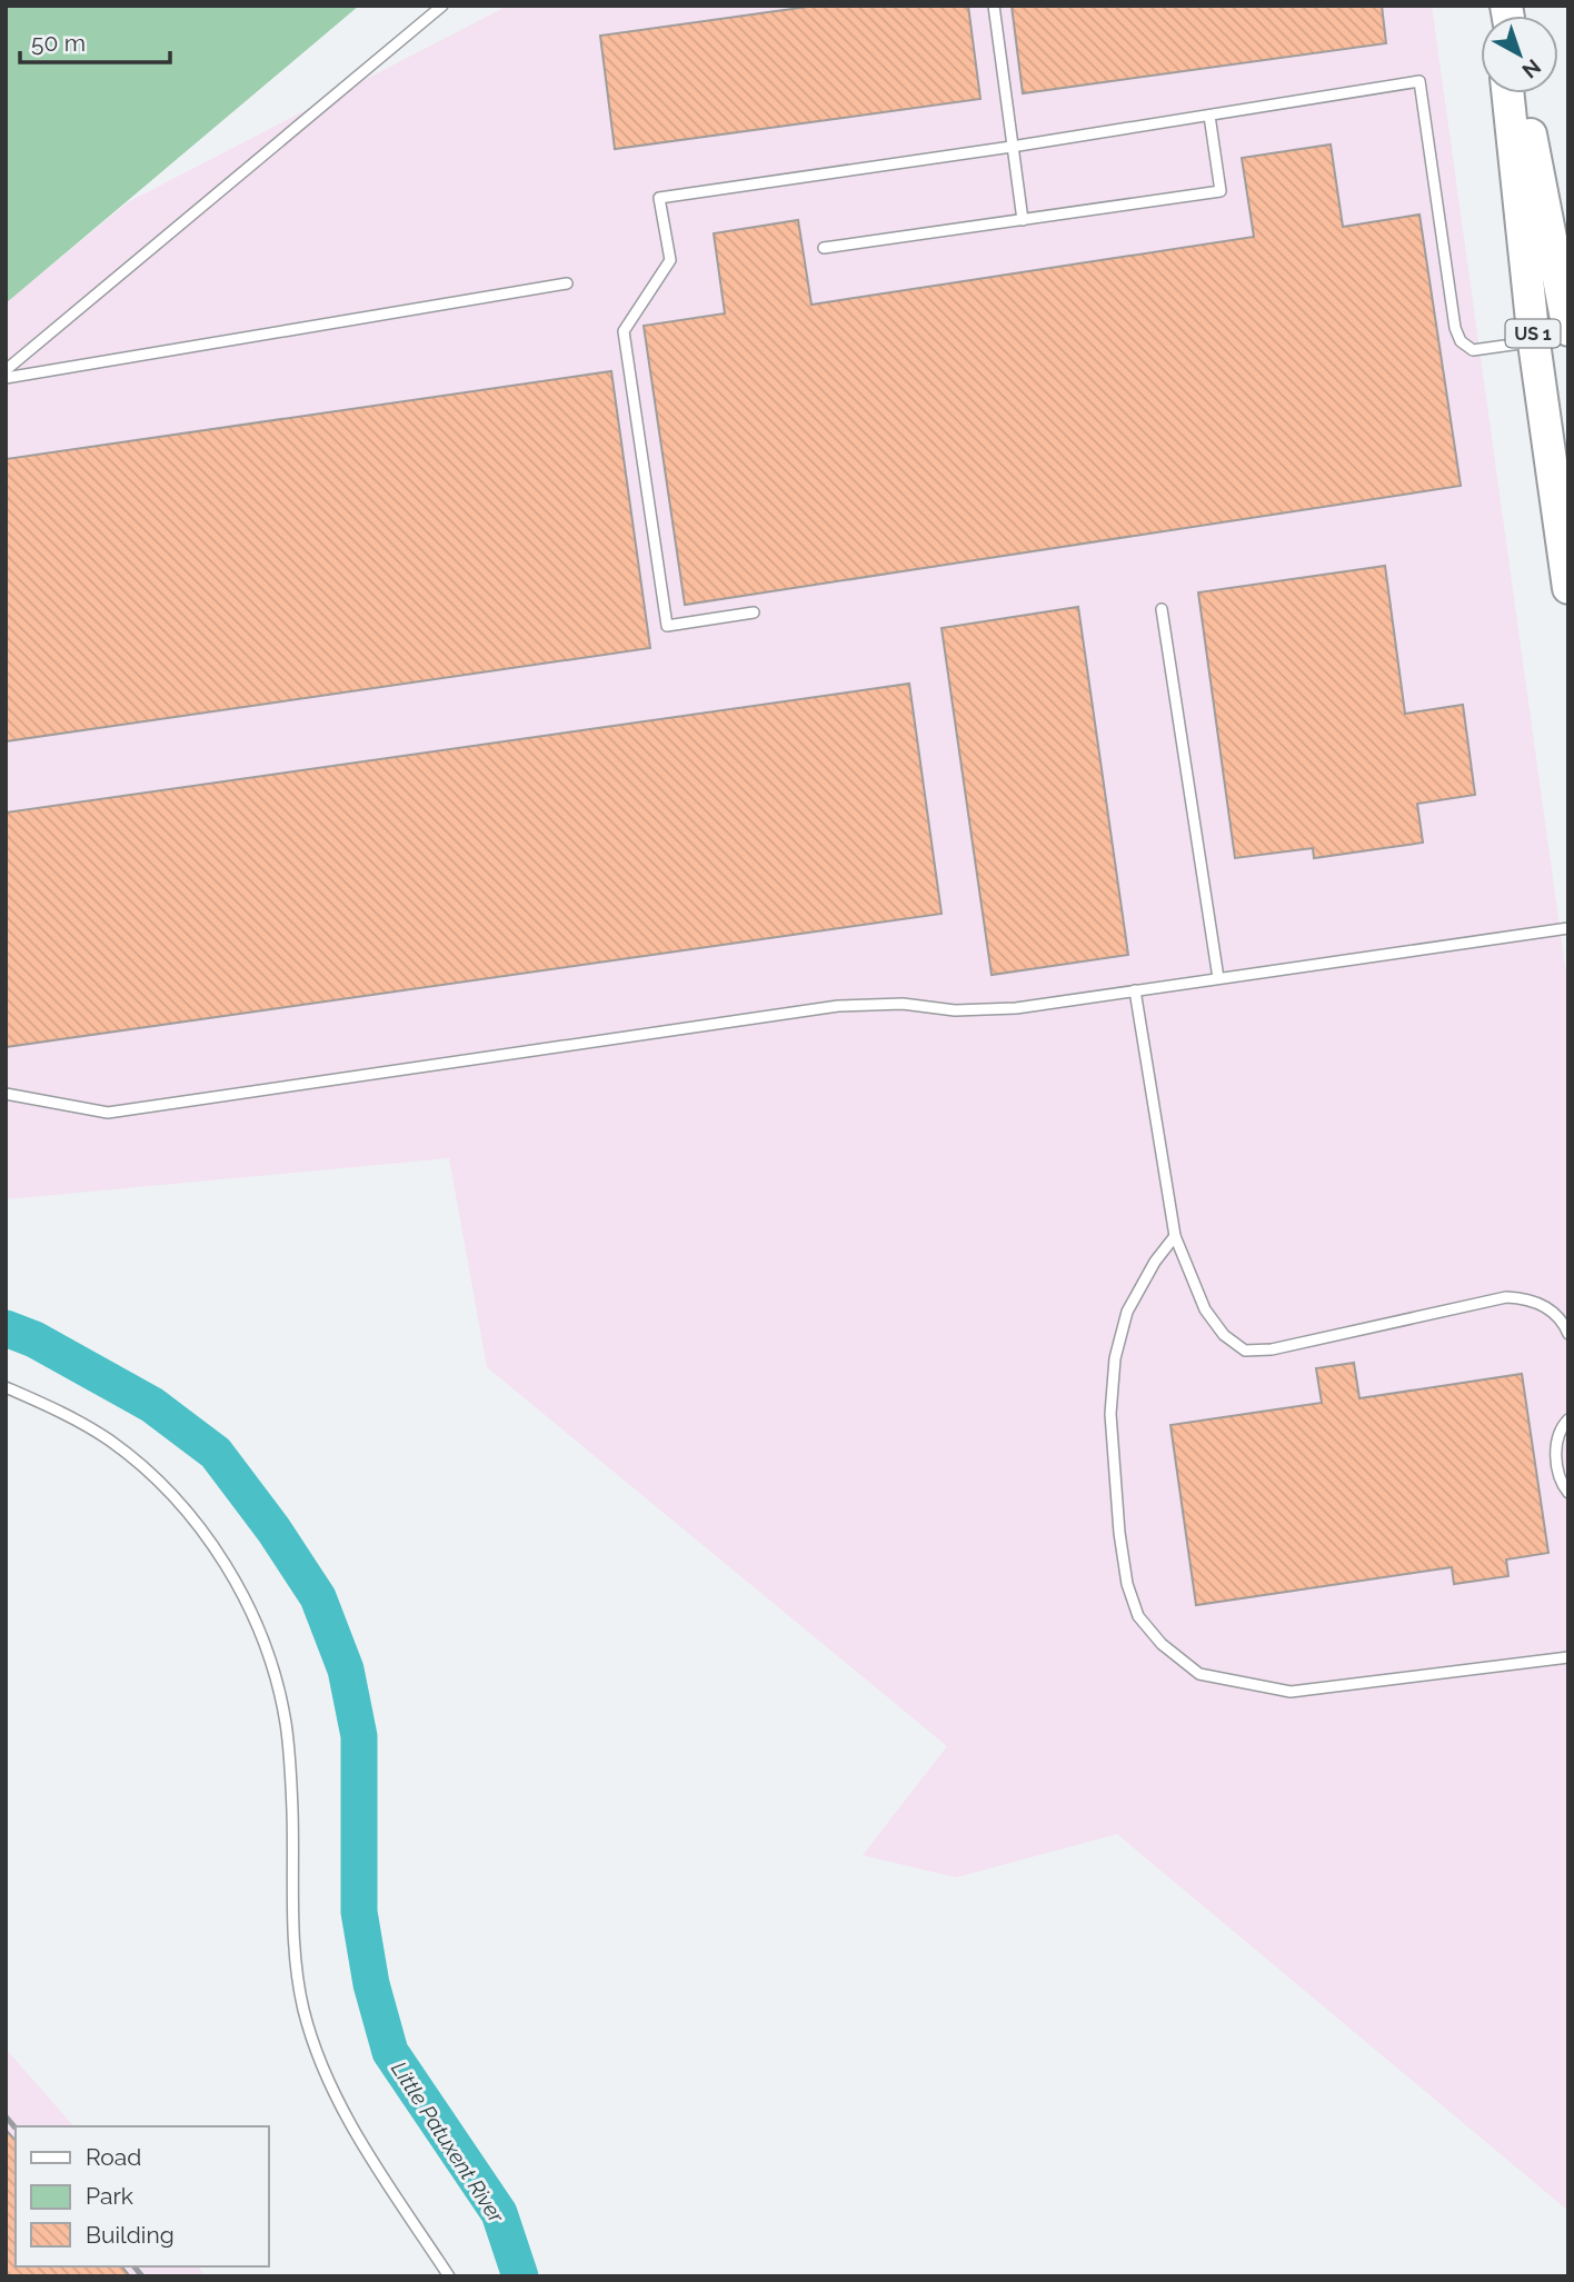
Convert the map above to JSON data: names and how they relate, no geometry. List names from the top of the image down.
{
  "streets": {
    "main road": ["US 1"]
  },
  "water": ["Little Patuxent River"],
  "legend": ["Road", "Park", "Building"],
  "scale_bar": "50 m",
  "north": "bottom right"
}
